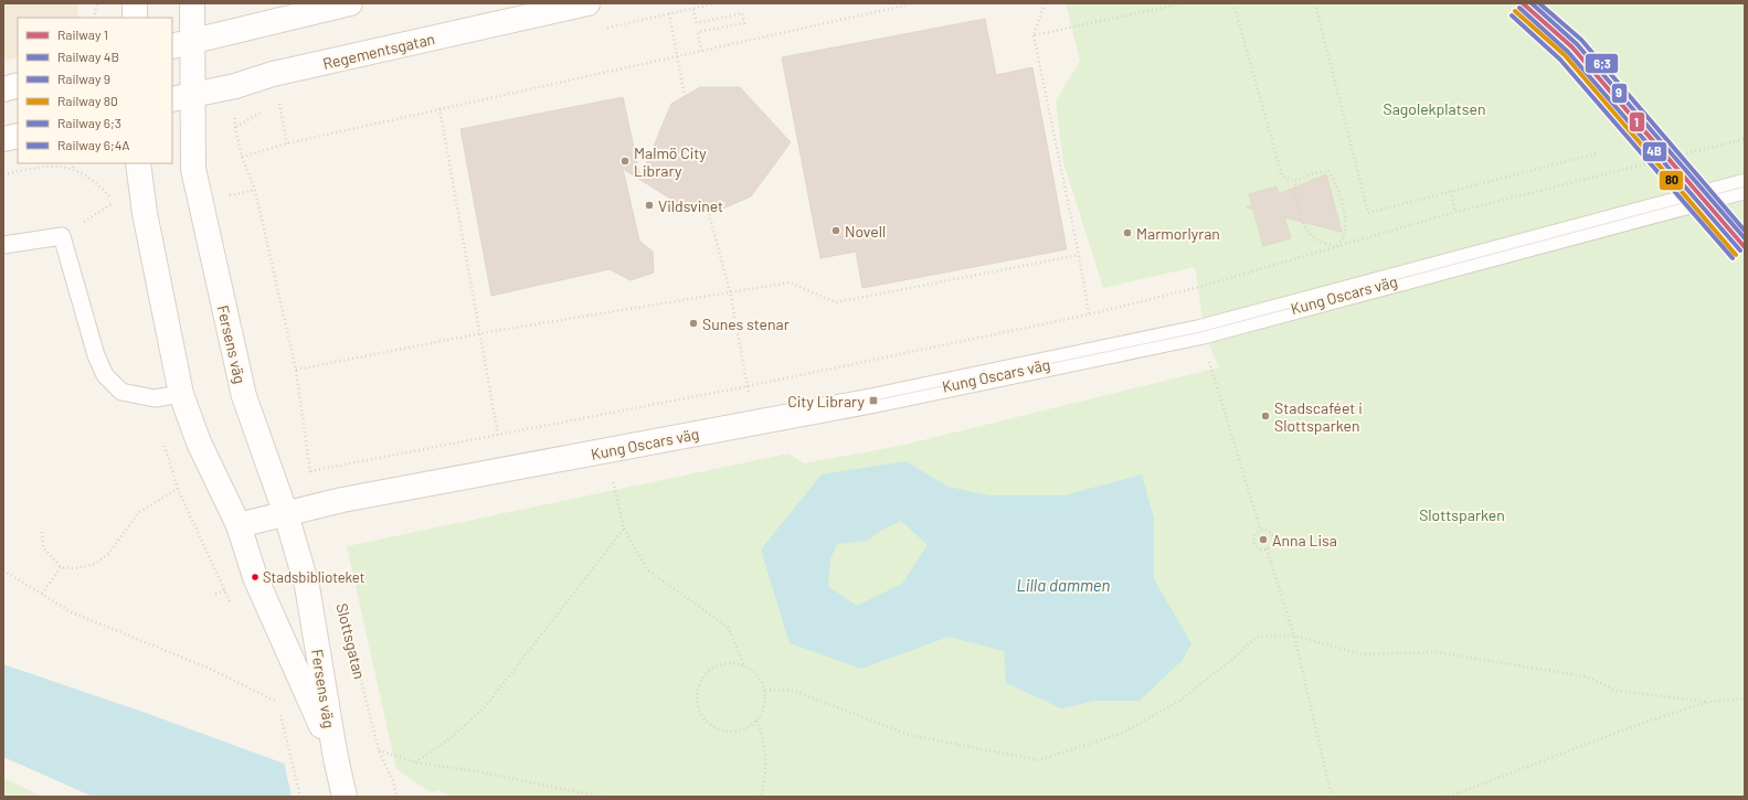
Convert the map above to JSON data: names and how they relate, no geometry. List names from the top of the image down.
{
  "streets": {
    "main road": ["Regementsgatan", "Kung Oscars väg", "Fersens väg"],
    "path": ["Slottsgatan"]
  },
  "crossings": [
    ["Regementsgatan", "Fersens väg"],
    ["Kung Oscars väg", "Fersens väg"]
  ],
  "water": ["Lilla dammen"],
  "parks": ["Sagolekplatsen", "Slottsparken"],
  "places": {
    "other": [
      "Malmö City Library",
      "Vildsvinet",
      "Novell",
      "Marmorlyran",
      "Sunes stenar",
      "Stadscaféet i Slottsparken",
      "Anna Lisa",
      "Stadsbiblioteket"
    ],
    "transit": ["City Library"]
  },
  "lines": [
    "rail line 1",
    "rail line 9",
    "rail line 6;3",
    "rail line 4B",
    "rail line 80",
    "rail line 6;4A"
  ],
  "legend": [
    "Railway 1",
    "Railway 4B",
    "Railway 9",
    "Railway 80",
    "Railway 6;3",
    "Railway 6;4A"
  ]
}
